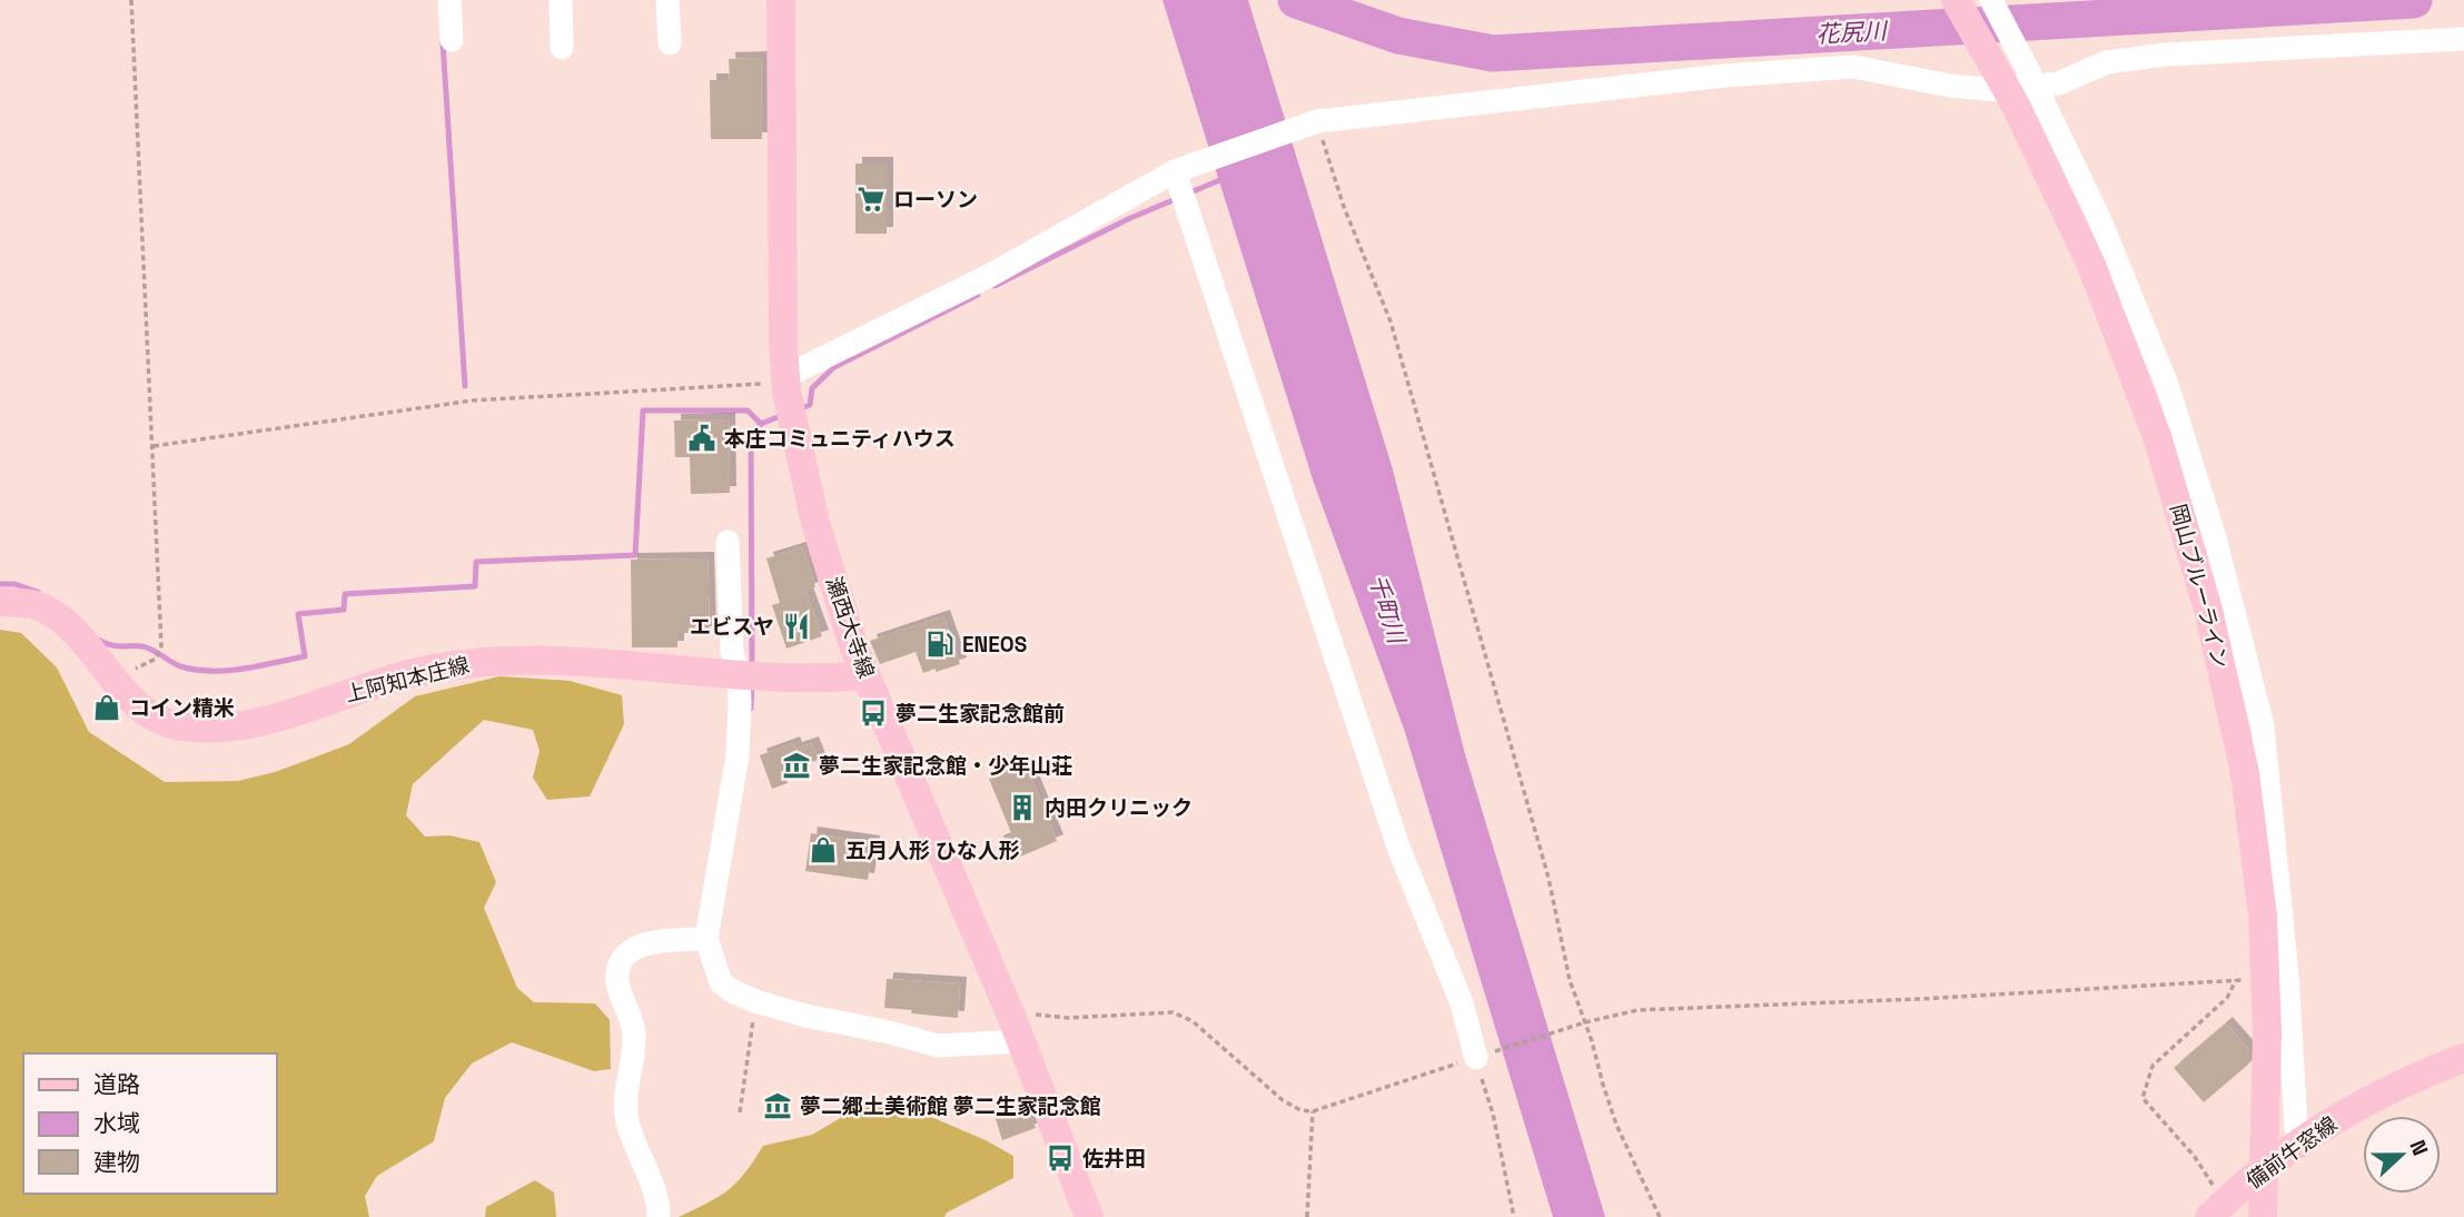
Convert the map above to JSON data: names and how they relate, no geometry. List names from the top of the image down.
{
  "streets": {
    "main road": [
      "岡山ブルーライン",
      "瀬西大寺線",
      "上阿知本庄線",
      "備前牛窓線"
    ]
  },
  "crossings": [
    ["瀬西大寺線", "上阿知本庄線"]
  ],
  "water": ["花尻川", "千町川"],
  "places": {
    "supermarket": ["ローソン"],
    "public building": ["本庄コミュニティハウス"],
    "restaurant": ["エビスヤ"],
    "fuel station": ["ENEOS"],
    "shop": ["コイン精米", "五月人形 ひな人形"],
    "bus stop": ["夢二生家記念館前", "佐井田"],
    "museum": ["夢二生家記念館・少年山荘", "夢二郷土美術館 夢二生家記念館"],
    "building": ["内田クリニック"]
  },
  "legend": ["道路", "水域", "建物"],
  "north": "right"
}
